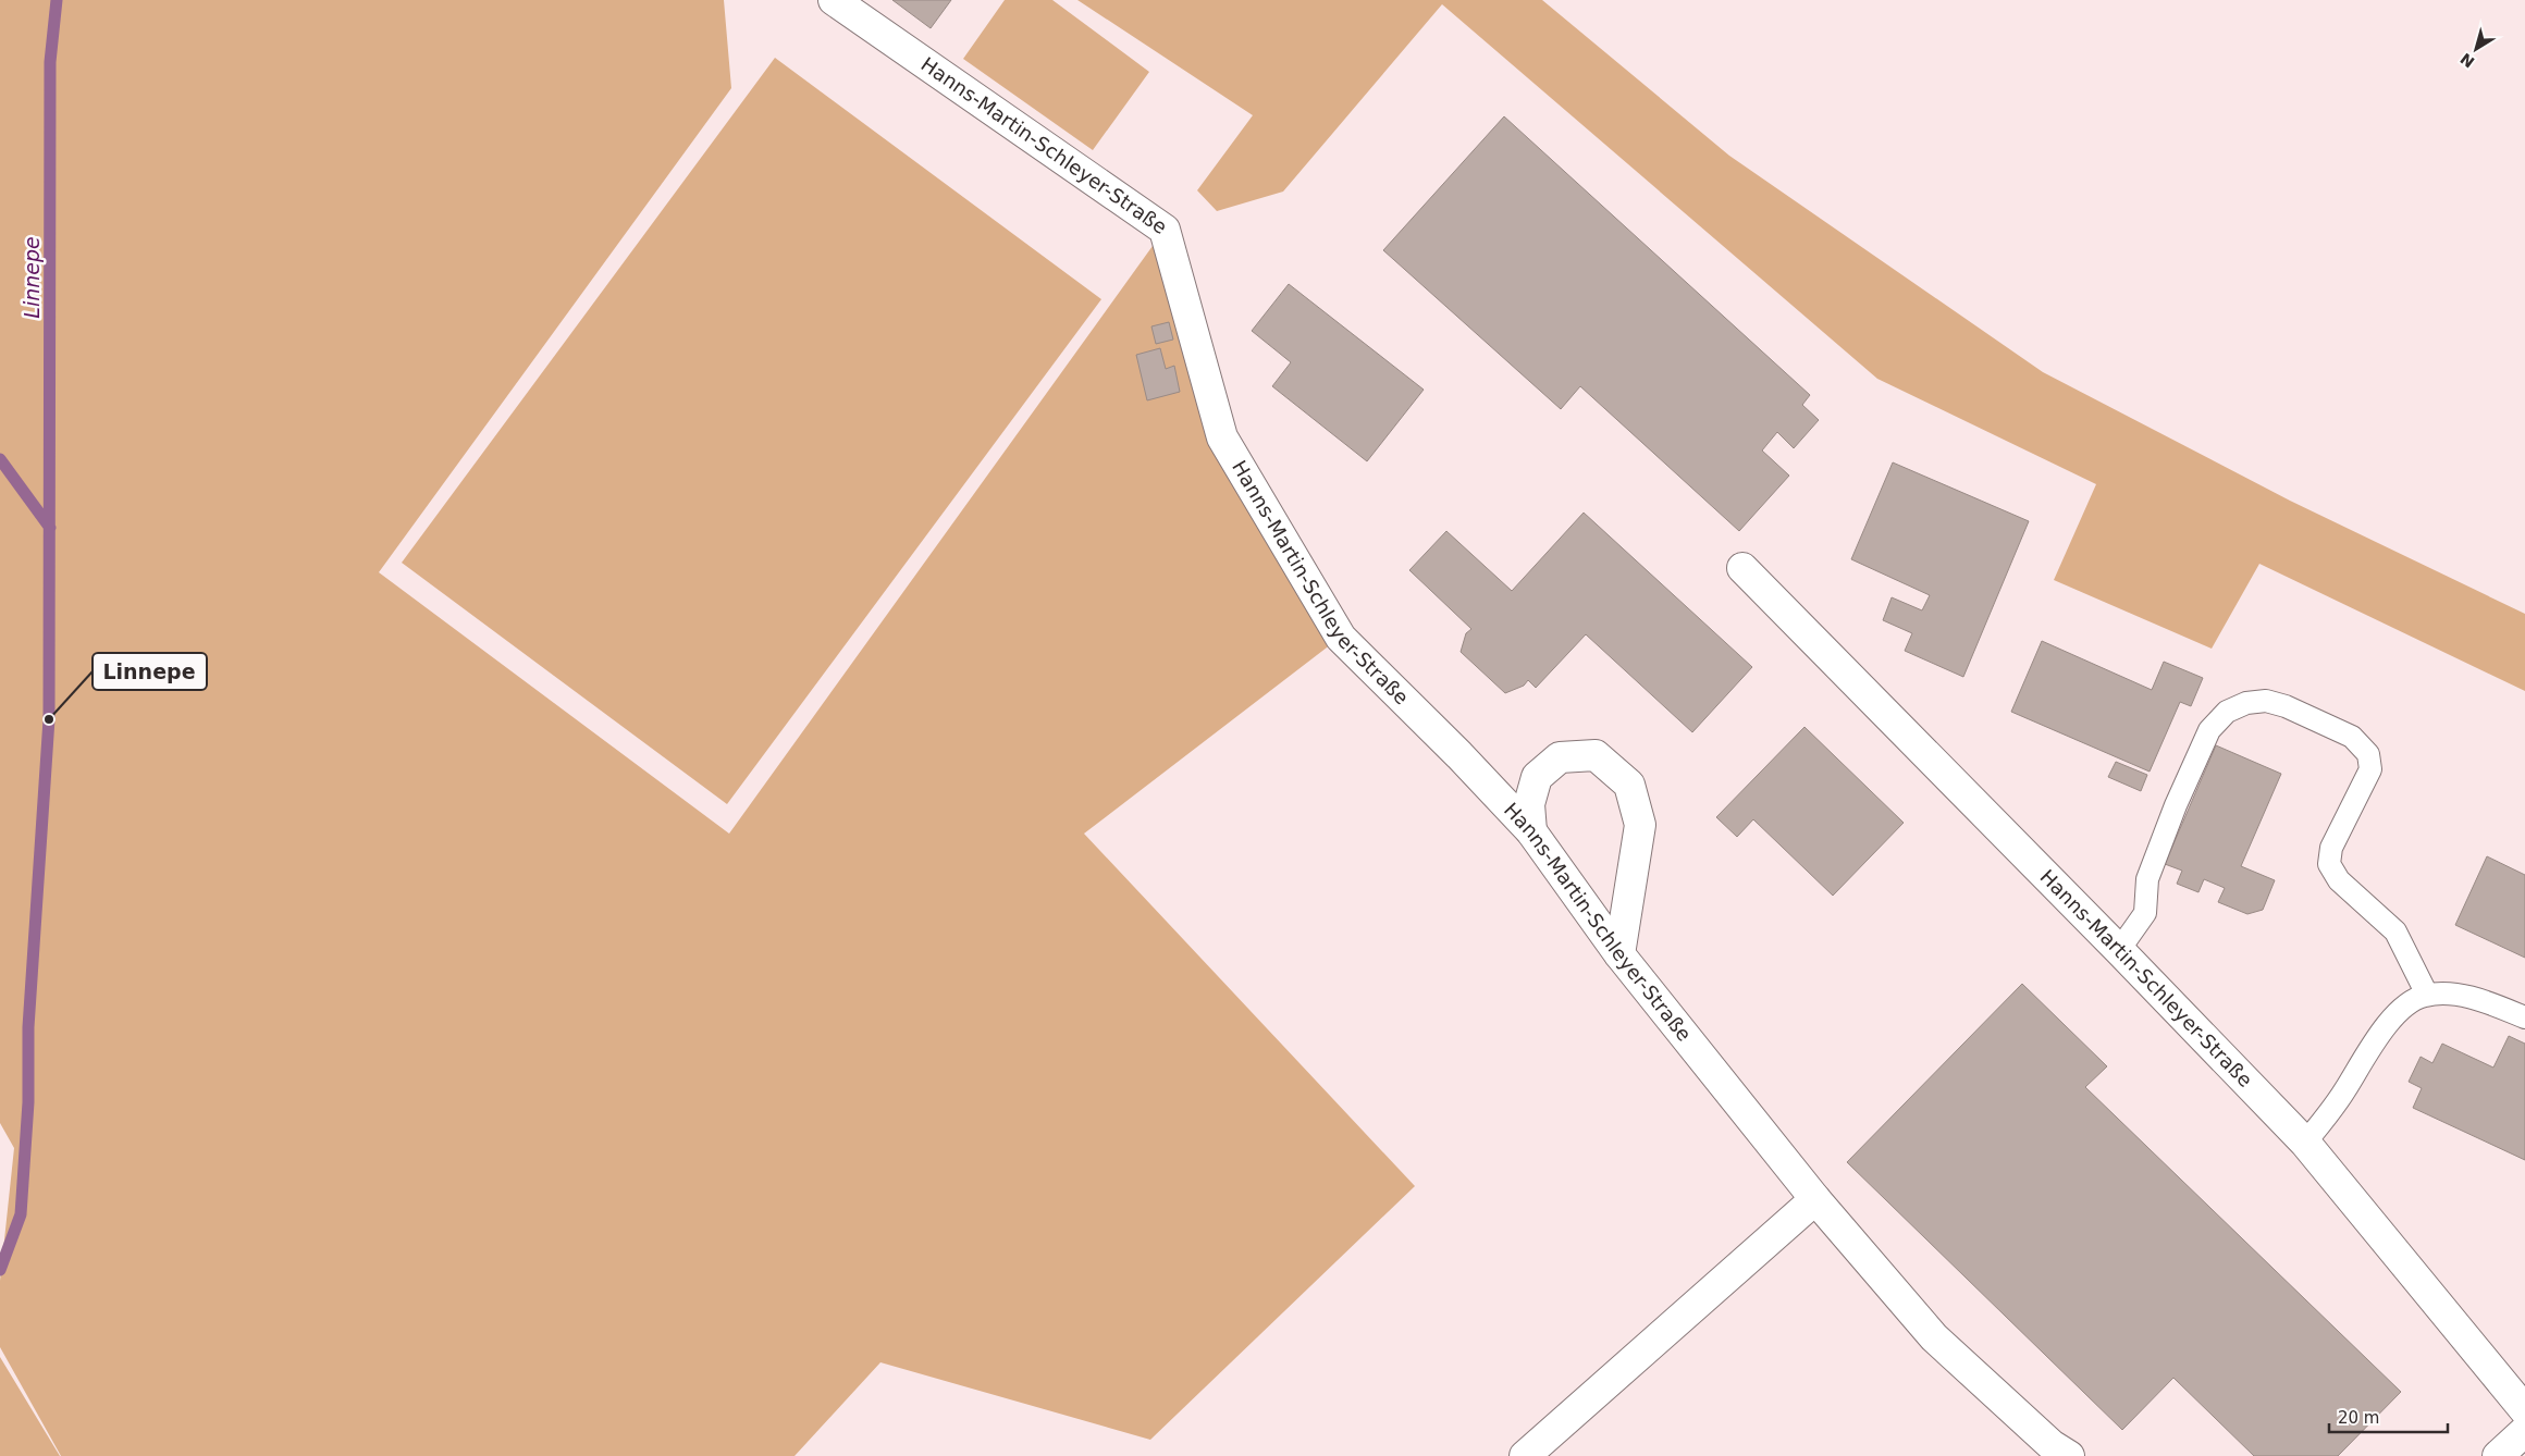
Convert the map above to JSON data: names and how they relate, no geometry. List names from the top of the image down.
{
  "streets": {
    "street": ["Hanns-Martin-Schleyer-Straße"]
  },
  "water": ["Linnepe"],
  "places": ["Linnepe"],
  "scale_bar": "20 m",
  "north": "bottom left"
}
